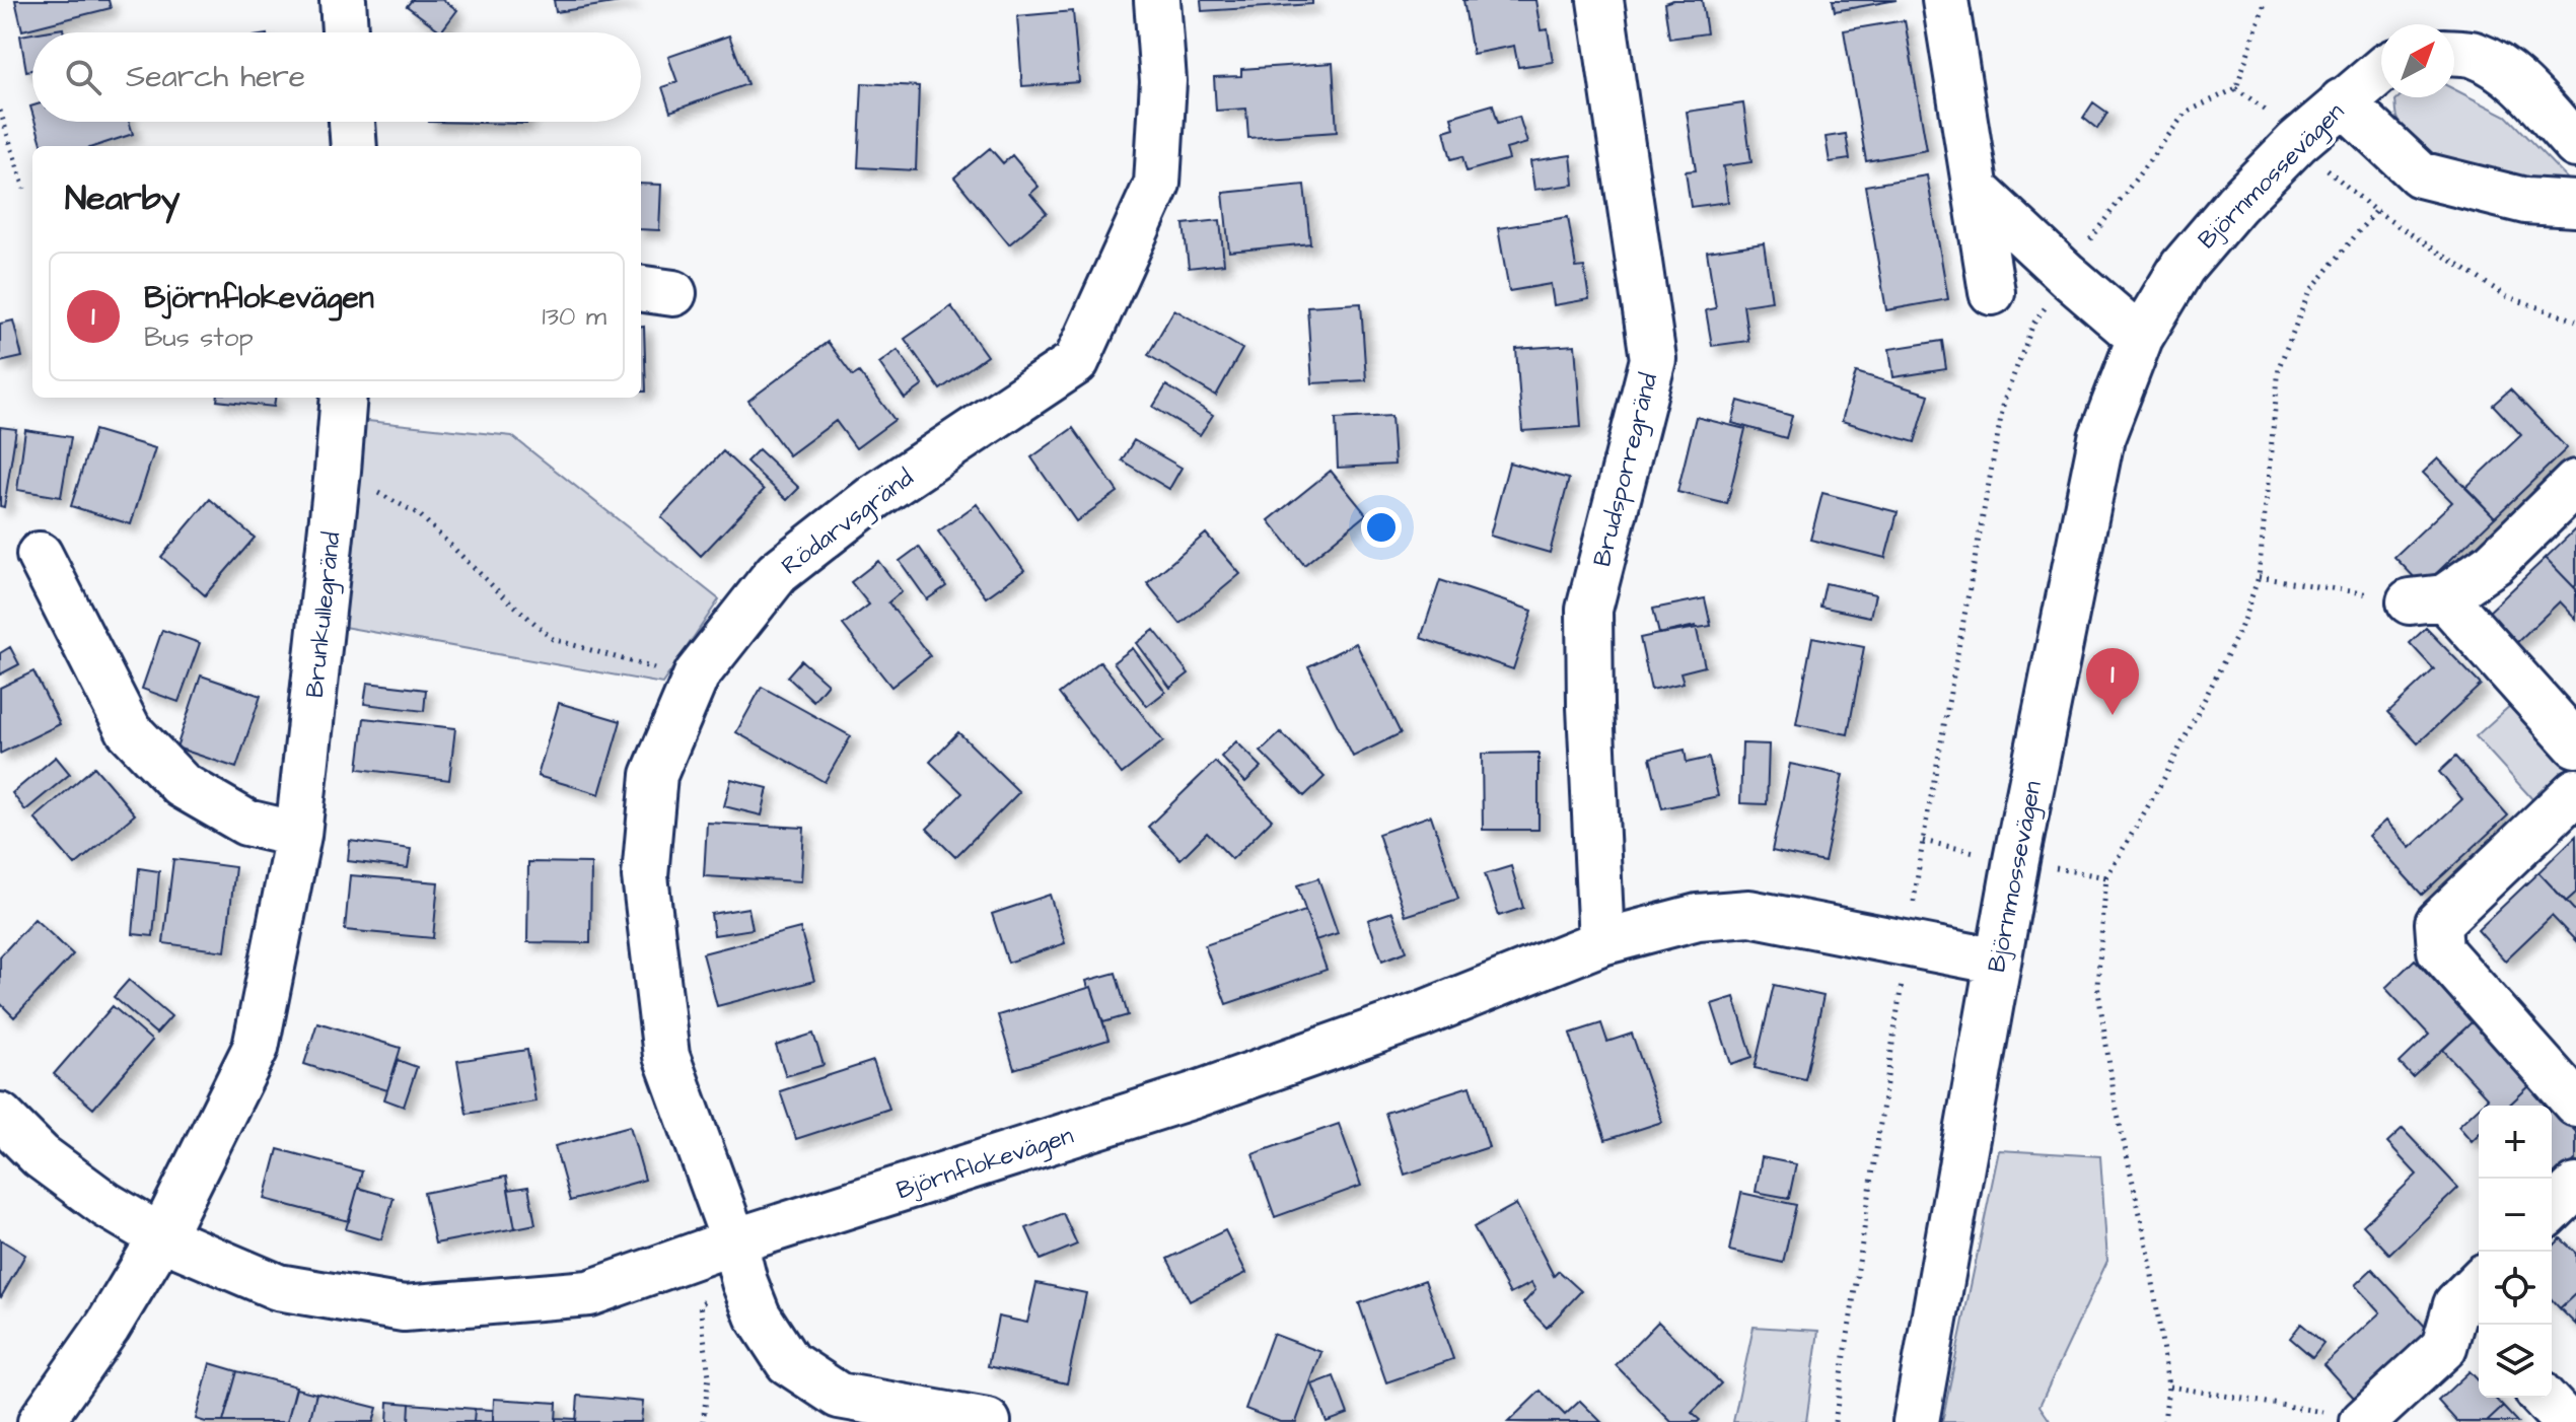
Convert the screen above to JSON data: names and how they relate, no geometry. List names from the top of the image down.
{
  "streets": {
    "street": [
      "Björnmossevägen",
      "Brudsporregränd",
      "Rödarvsgränd",
      "Brunkullegränd",
      "Björnflokevägen"
    ]
  },
  "crossings": [
    ["Björnmossevägen", "Björnflokevägen"],
    ["Brudsporregränd", "Björnflokevägen"],
    ["Rödarvsgränd", "Björnflokevägen"],
    ["Brunkullegränd", "Björnflokevägen"]
  ],
  "north": "top right",
  "page": {
    "search": "Search here",
    "heading": "Nearby",
    "list": [
      {
        "mark": "1",
        "name": "Björnflokevägen",
        "note": "Bus stop",
        "value": "130 m"
      }
    ],
    "pins": "1",
    "map_buttons": ["+", "−"]
  }
}
